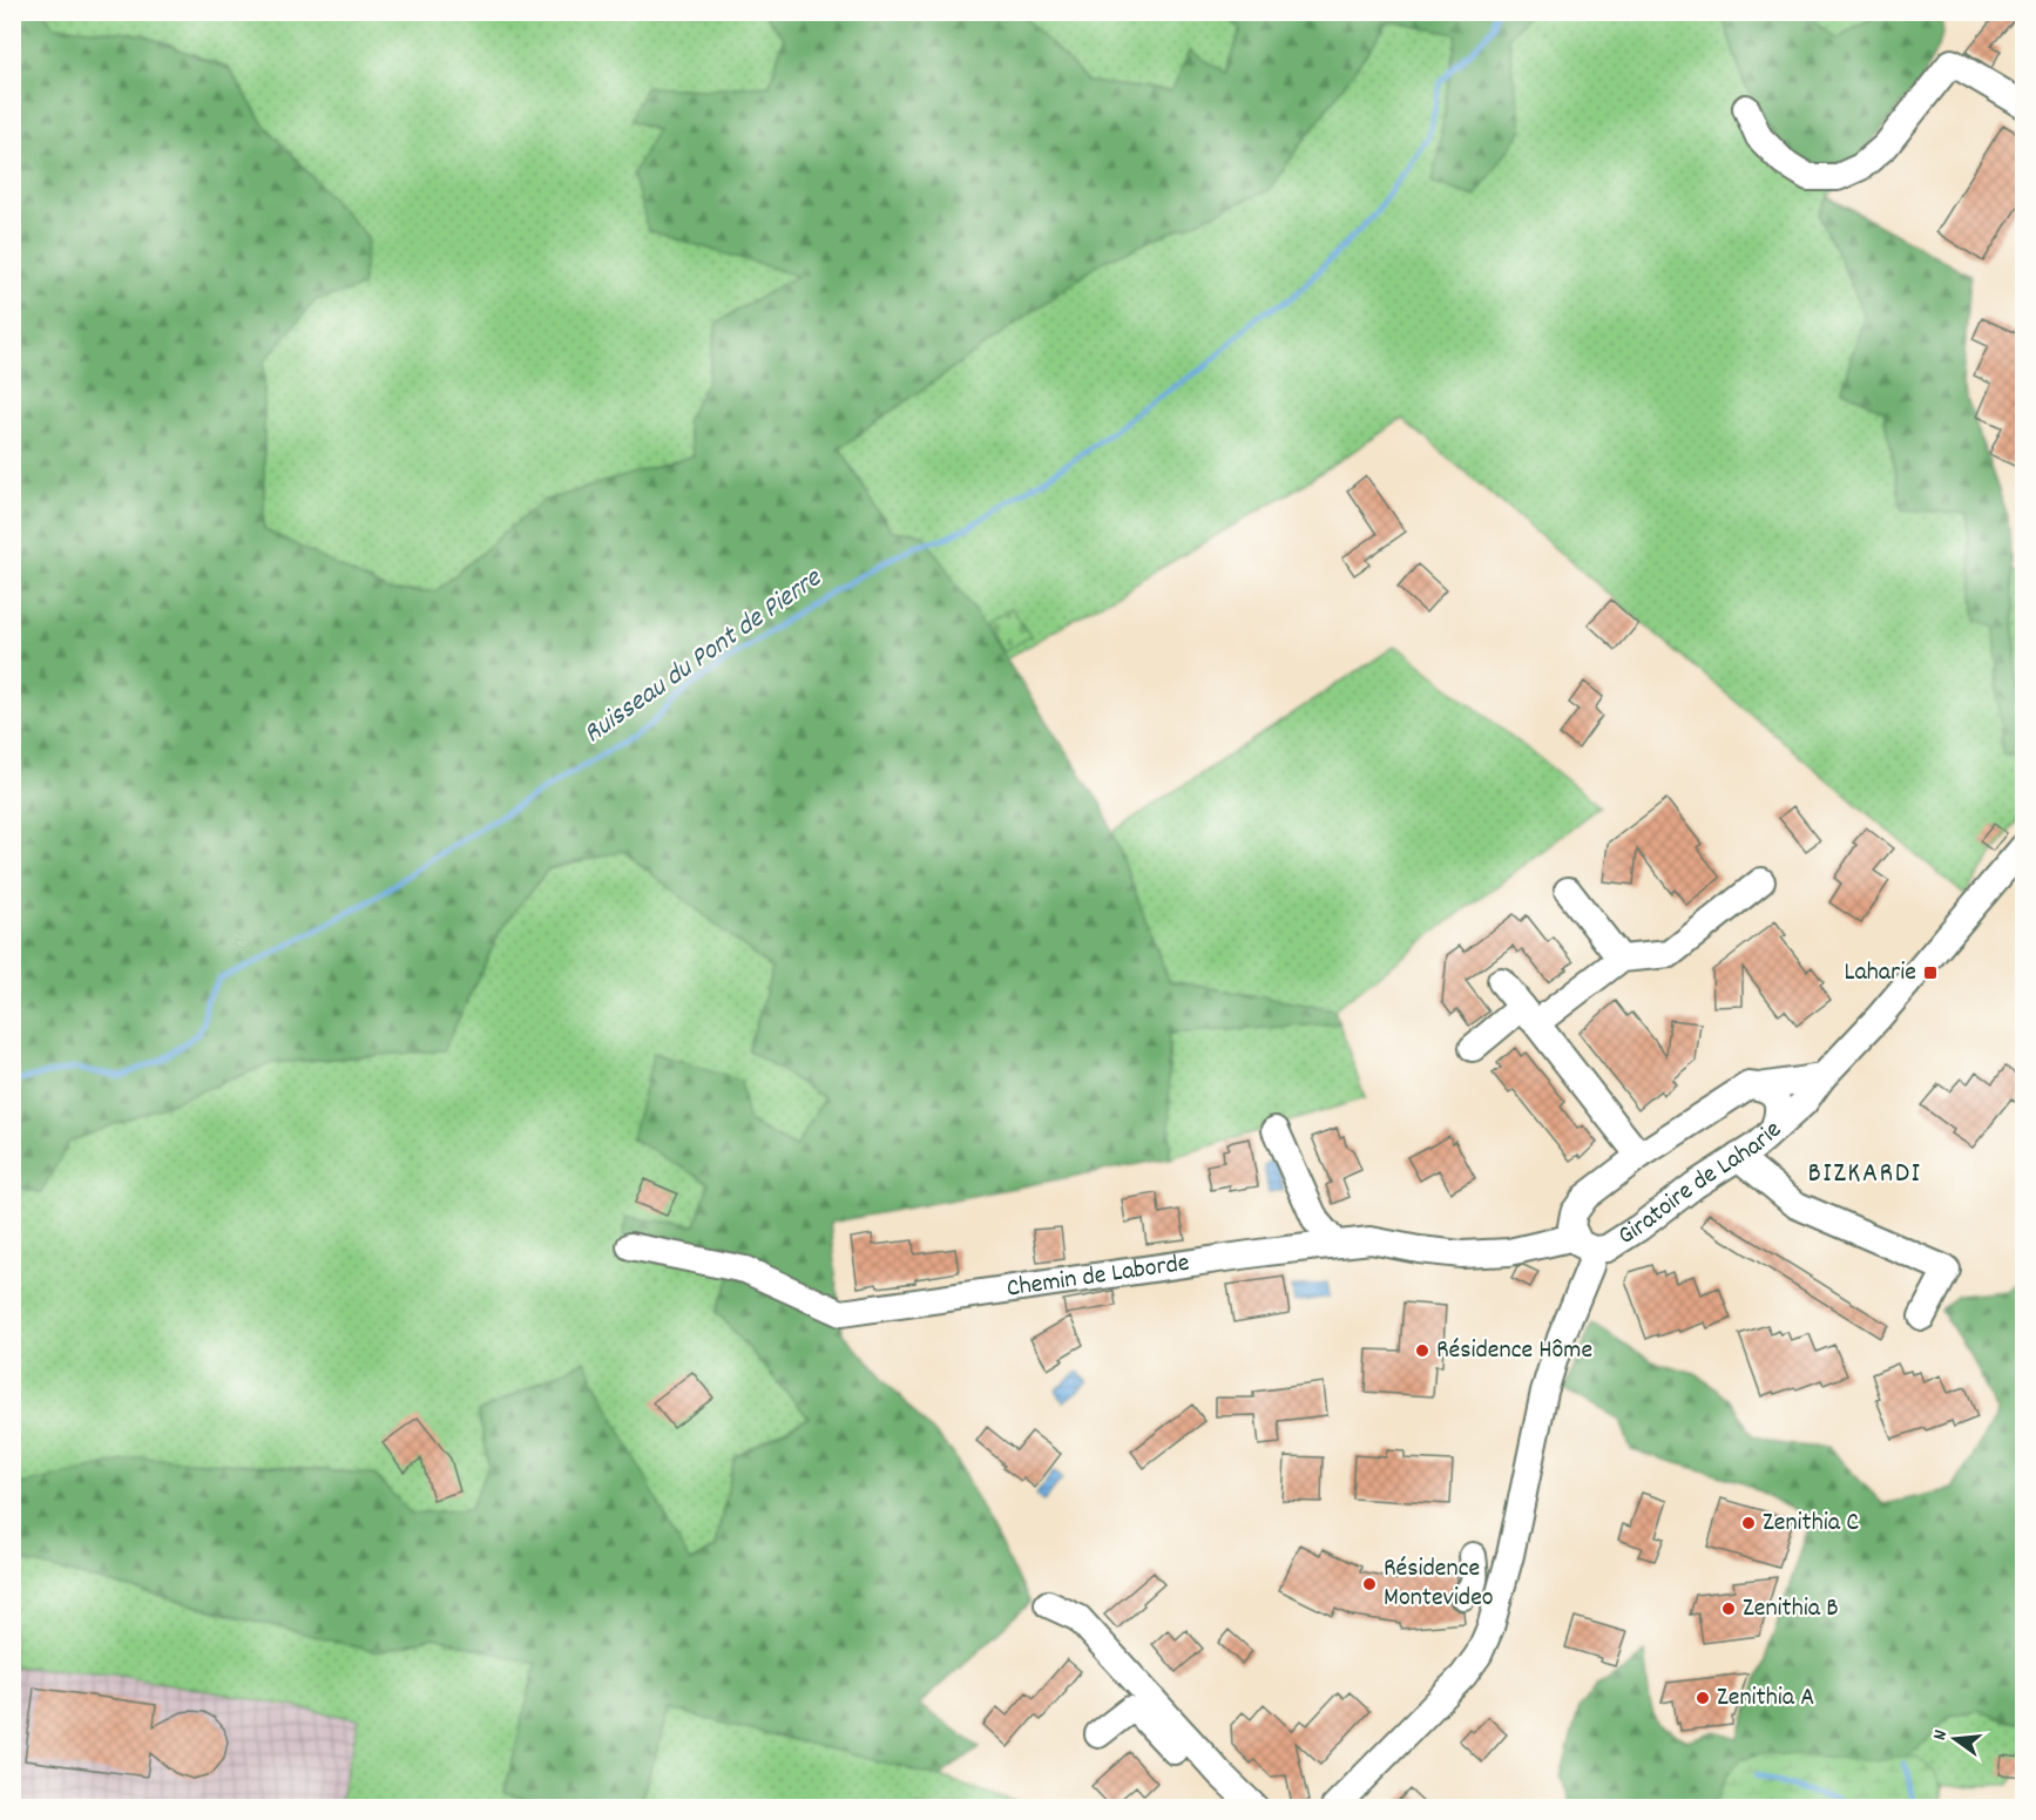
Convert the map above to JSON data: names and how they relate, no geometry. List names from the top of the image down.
{
  "streets": {
    "street": ["Giratoire de Laharie", "Chemin de Laborde"]
  },
  "crossings": [
    ["Giratoire de Laharie", "Chemin de Laborde"]
  ],
  "districts": ["BIZKARDI"],
  "water": ["Ruisseau du Pont de Pierre"],
  "places": {
    "transit": ["Laharie"],
    "other": [
      "Résidence Hôme",
      "Zenithia C",
      "Résidence Montevideo",
      "Zenithia B",
      "Zenithia A"
    ]
  },
  "north": "left"
}
